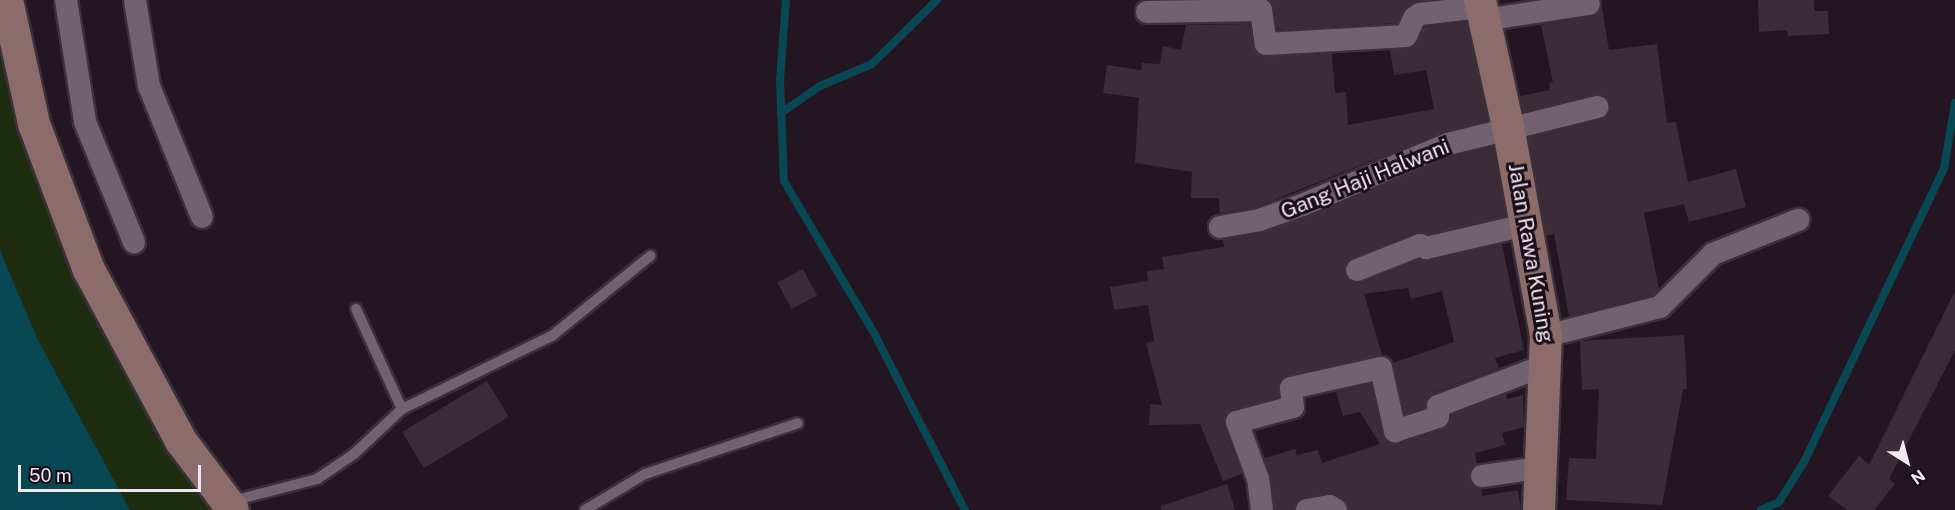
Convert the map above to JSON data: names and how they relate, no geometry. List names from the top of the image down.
{
  "streets": {
    "street": ["Gang Haji Halwani", "Jalan Rawa Kuning"]
  },
  "crossings": [
    ["Gang Haji Halwani", "Jalan Rawa Kuning"]
  ],
  "scale_bar": "50 m",
  "north": "bottom right"
}
